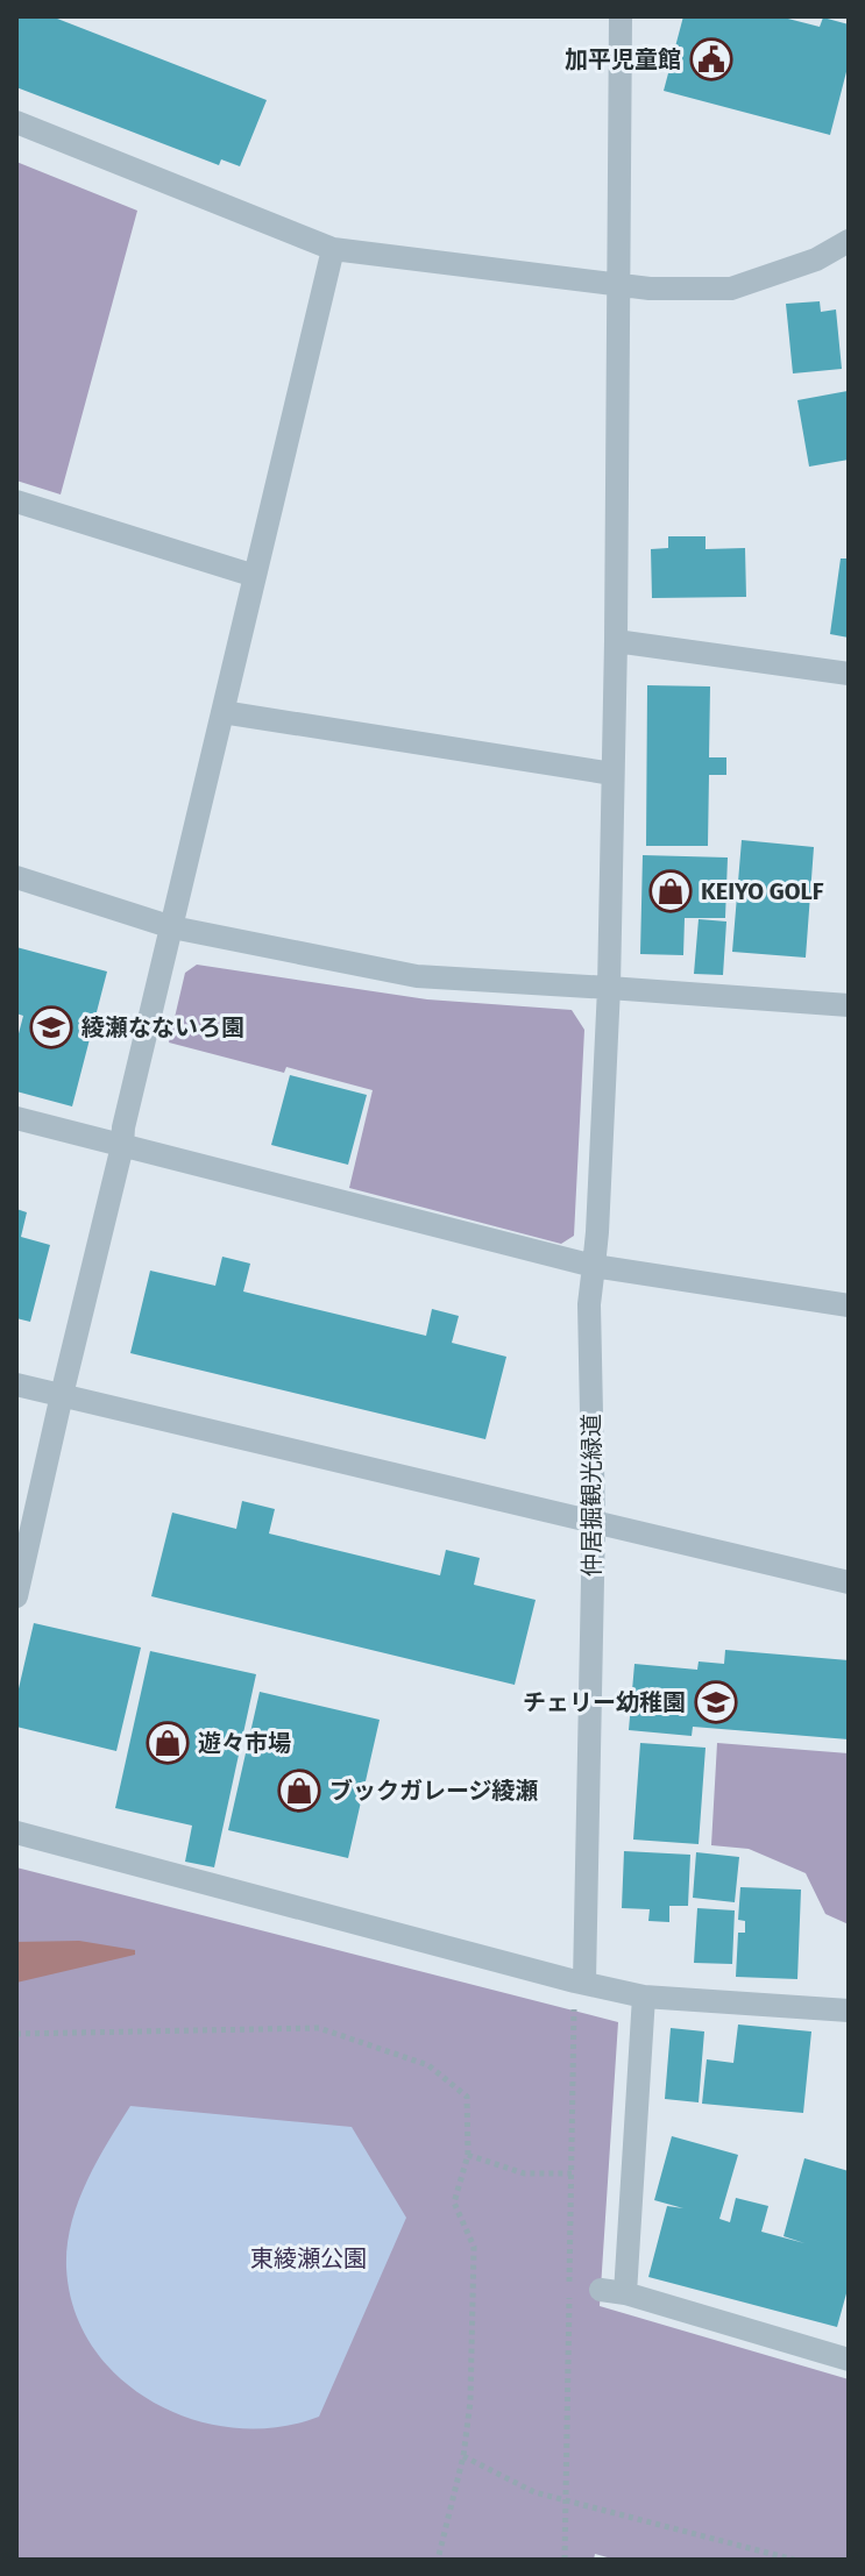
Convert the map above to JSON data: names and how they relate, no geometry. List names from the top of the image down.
{
  "streets": {
    "street": ["仲居掘観光緑道"]
  },
  "parks": ["東綾瀬公園"],
  "places": {
    "public building": ["加平児童館"],
    "shop": ["KEIYO GOLF", "遊々市場", "ブックガレージ綾瀬"],
    "school or university": ["綾瀬なないろ園", "チェリー幼稚園"]
  }
}
